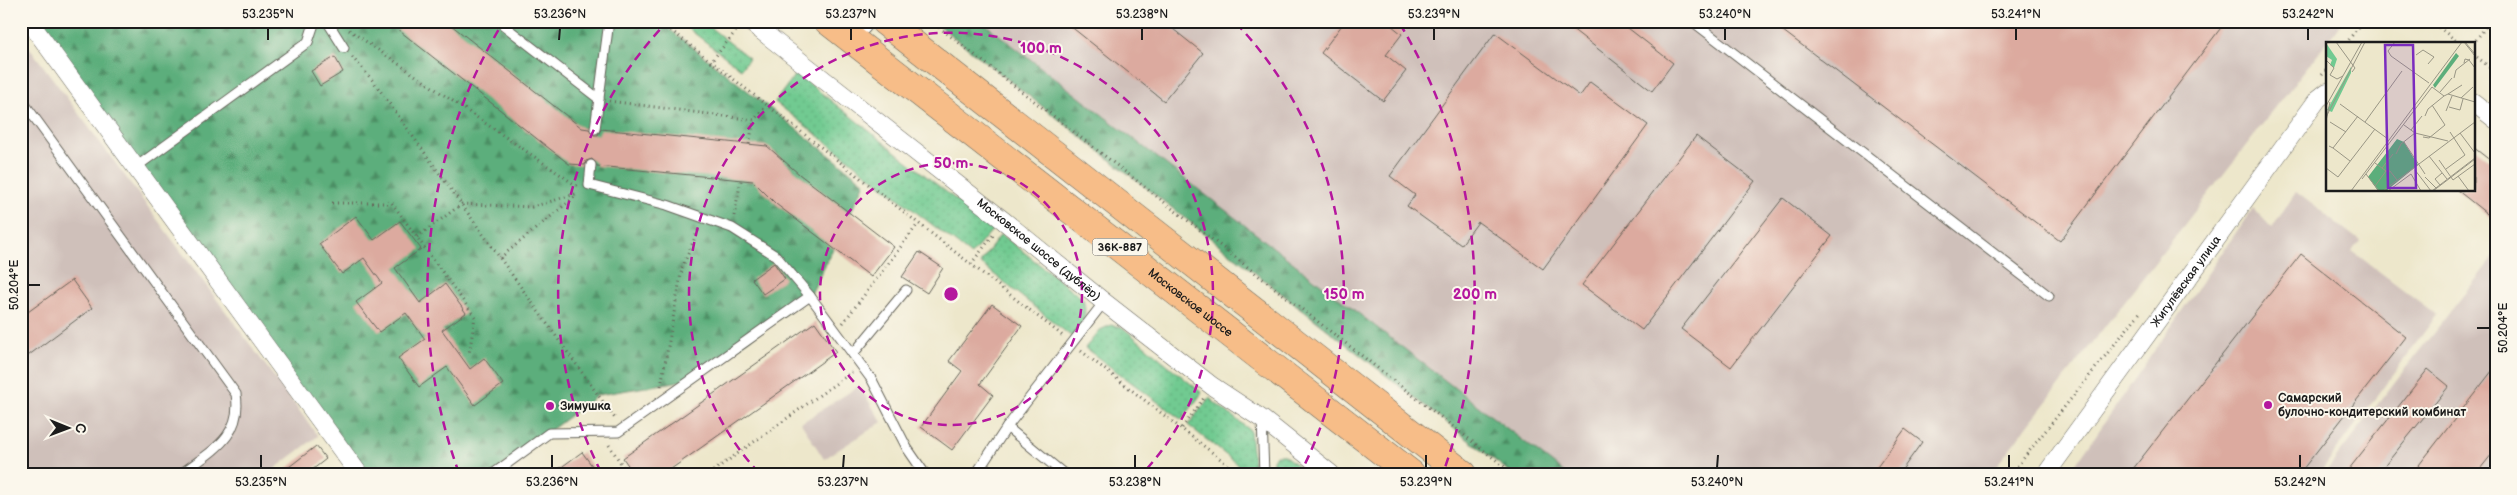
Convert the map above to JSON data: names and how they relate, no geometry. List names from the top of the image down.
{
  "streets": {
    "main road": ["36К-887", "Московское шоссе"],
    "street": ["Московское шоссе (дублёр)", "Жигулёвская улица"]
  },
  "places": ["Самарский булочно-кондитерский комбинат", "Зимушка"],
  "north": "right",
  "coordinates": [
    "53.235°N",
    "53.236°N",
    "53.237°N",
    "53.238°N",
    "53.239°N",
    "53.240°N",
    "53.241°N",
    "53.242°N",
    "50.204°E"
  ],
  "rings": [
    "100 m",
    "50 m",
    "150 m",
    "200 m"
  ]
}
